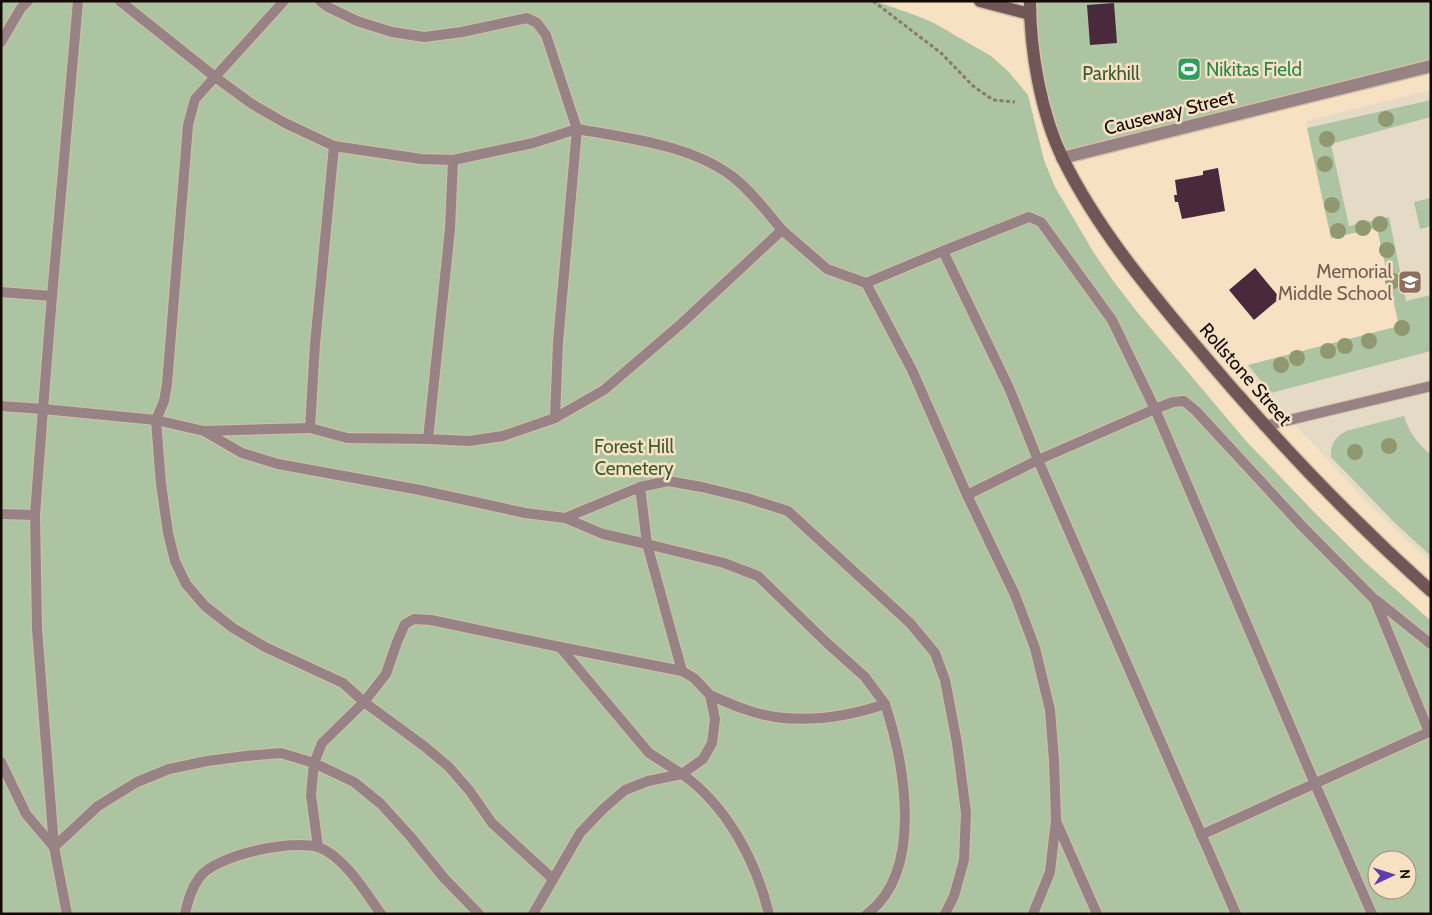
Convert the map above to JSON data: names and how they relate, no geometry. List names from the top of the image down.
{
  "streets": {
    "main road": ["Rollstone Street"],
    "street": ["Causeway Street"]
  },
  "crossings": [
    ["Causeway Street", "Rollstone Street"]
  ],
  "parks": ["Parkhill", "Forest Hill Cemetery"],
  "places": {
    "sports": ["Nikitas Field"],
    "school or university": ["Memorial Middle School"]
  },
  "north": "right"
}
